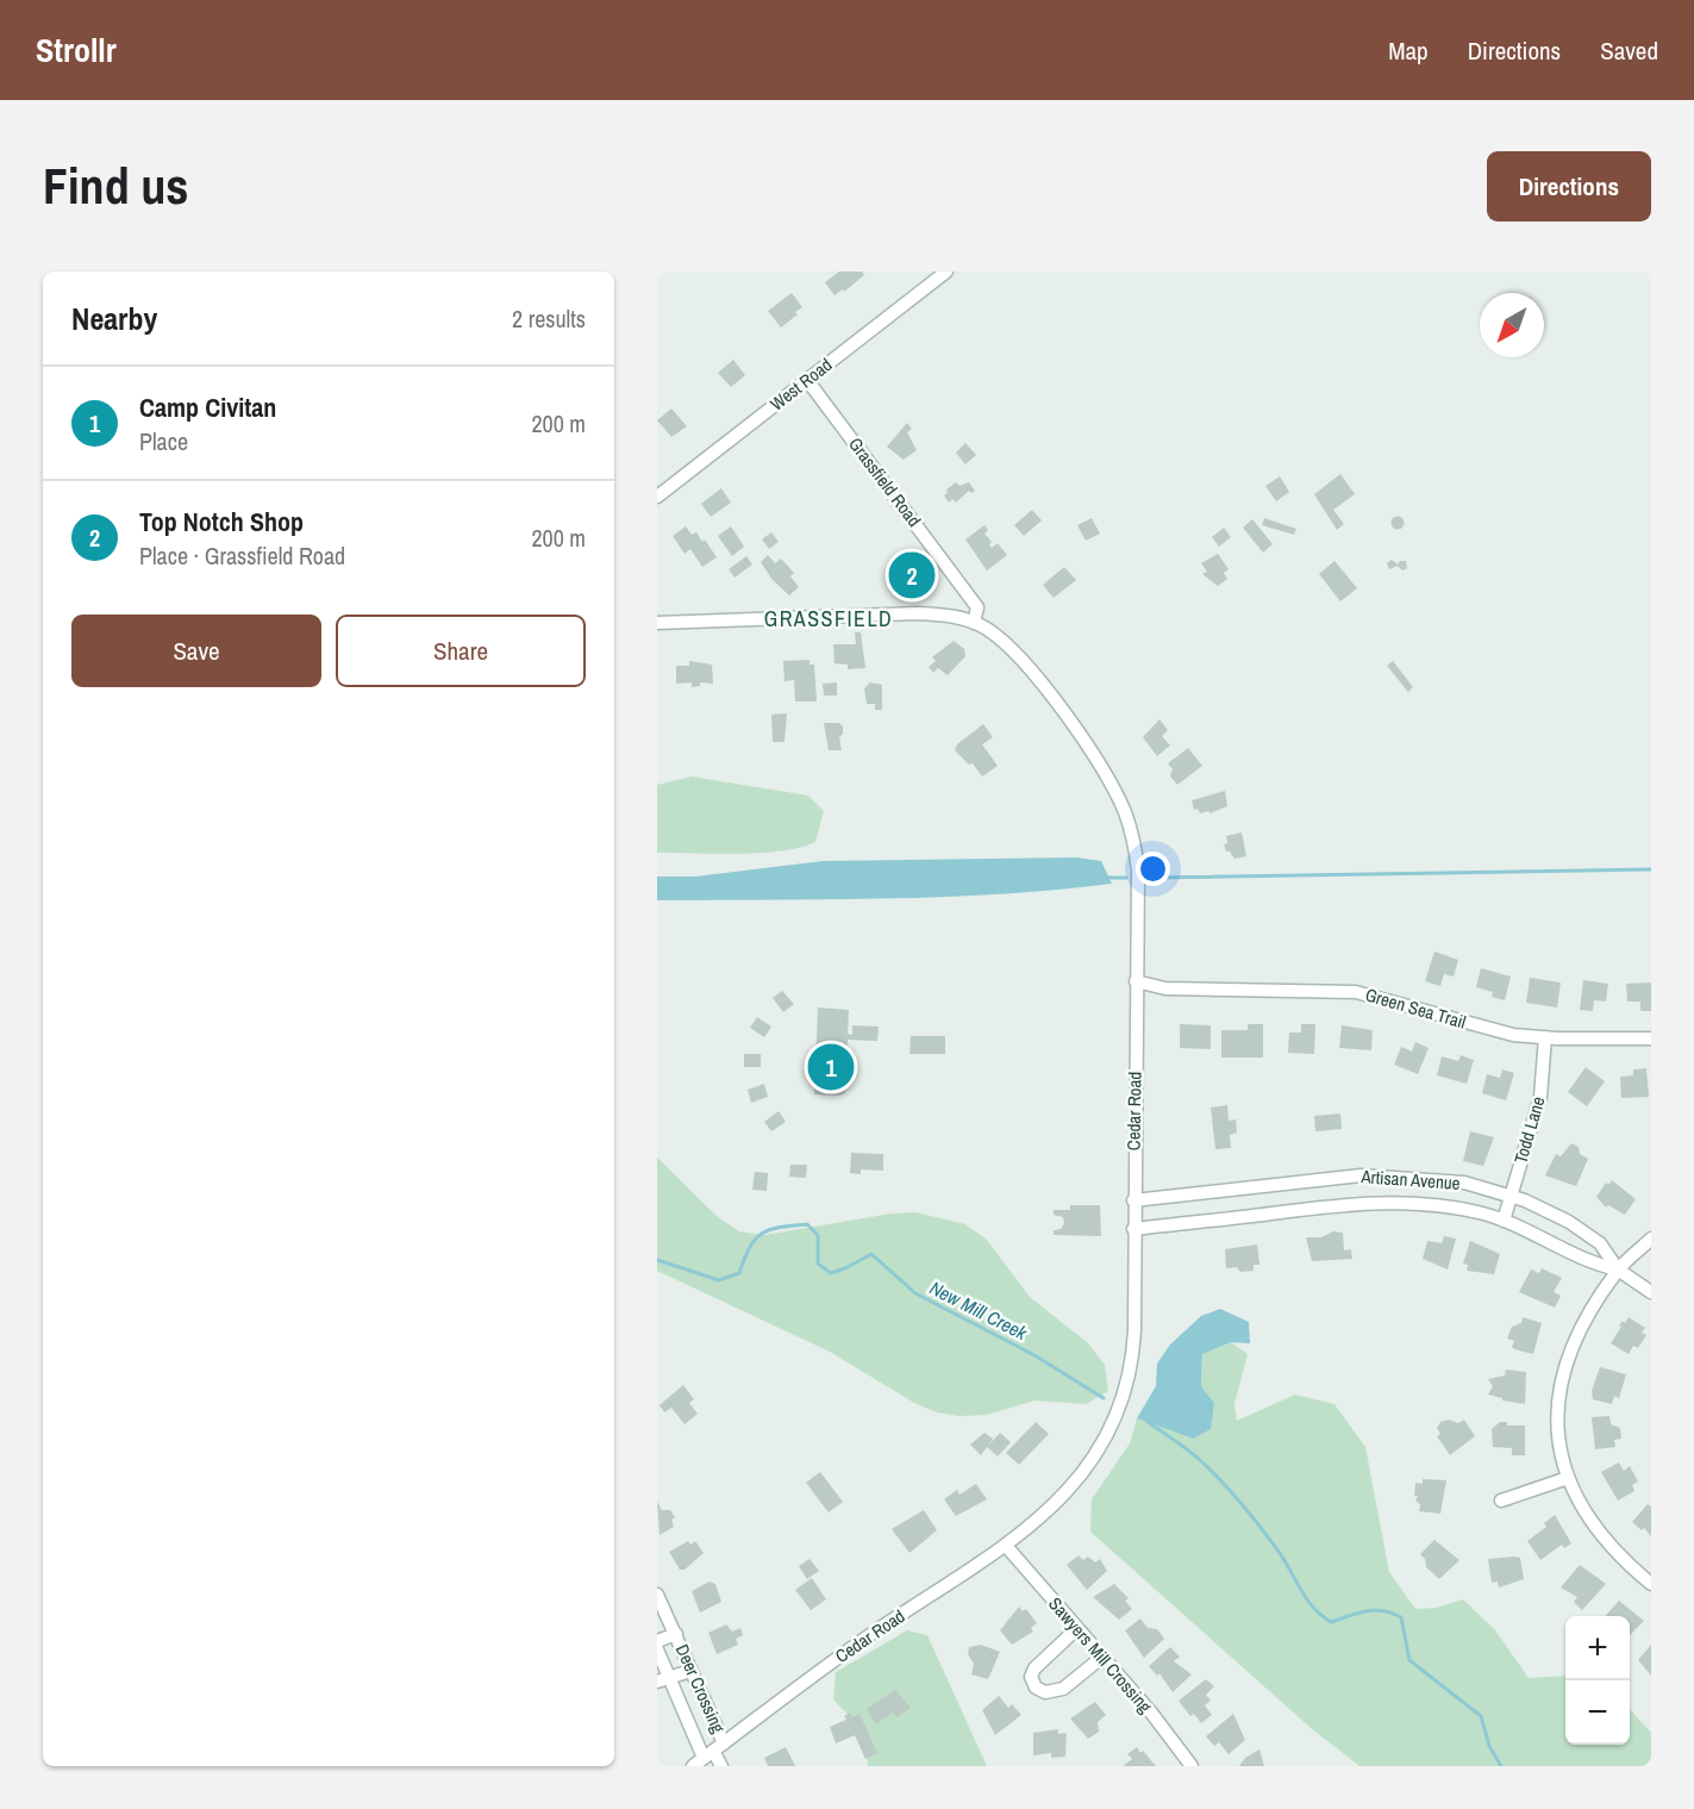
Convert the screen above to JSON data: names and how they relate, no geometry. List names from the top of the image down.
{
  "streets": {
    "street": [
      "West Road",
      "Grassfield Road",
      "Green Sea Trail",
      "Cedar Road",
      "Todd Lane",
      "Artisan Avenue",
      "Sawyers Mill Crossing",
      "Deer Crossing"
    ]
  },
  "crossings": [
    ["West Road", "Grassfield Road"],
    ["Grassfield Road", "Cedar Road"],
    ["Green Sea Trail", "Cedar Road"],
    ["Green Sea Trail", "Todd Lane"],
    ["Cedar Road", "Artisan Avenue"],
    ["Cedar Road", "Sawyers Mill Crossing"],
    ["Cedar Road", "Deer Crossing"],
    ["Todd Lane", "Artisan Avenue"]
  ],
  "districts": ["GRASSFIELD"],
  "water": ["New Mill Creek"],
  "north": "bottom left",
  "page": {
    "header": "Strollr",
    "nav": ["Map", "Directions", "Saved"],
    "buttons": [
      "Directions",
      ["Save", "Share"]
    ],
    "title": "Find us",
    "heading": ["Nearby", "2 results"],
    "list": [
      {
        "mark": "1",
        "name": "Camp Civitan",
        "note": "Place",
        "value": "200 m"
      },
      {
        "mark": "2",
        "name": "Top Notch Shop",
        "note": "Place · Grassfield Road",
        "value": "200 m"
      }
    ],
    "pins": ["2", "1"],
    "map_buttons": ["+", "−"]
  }
}
